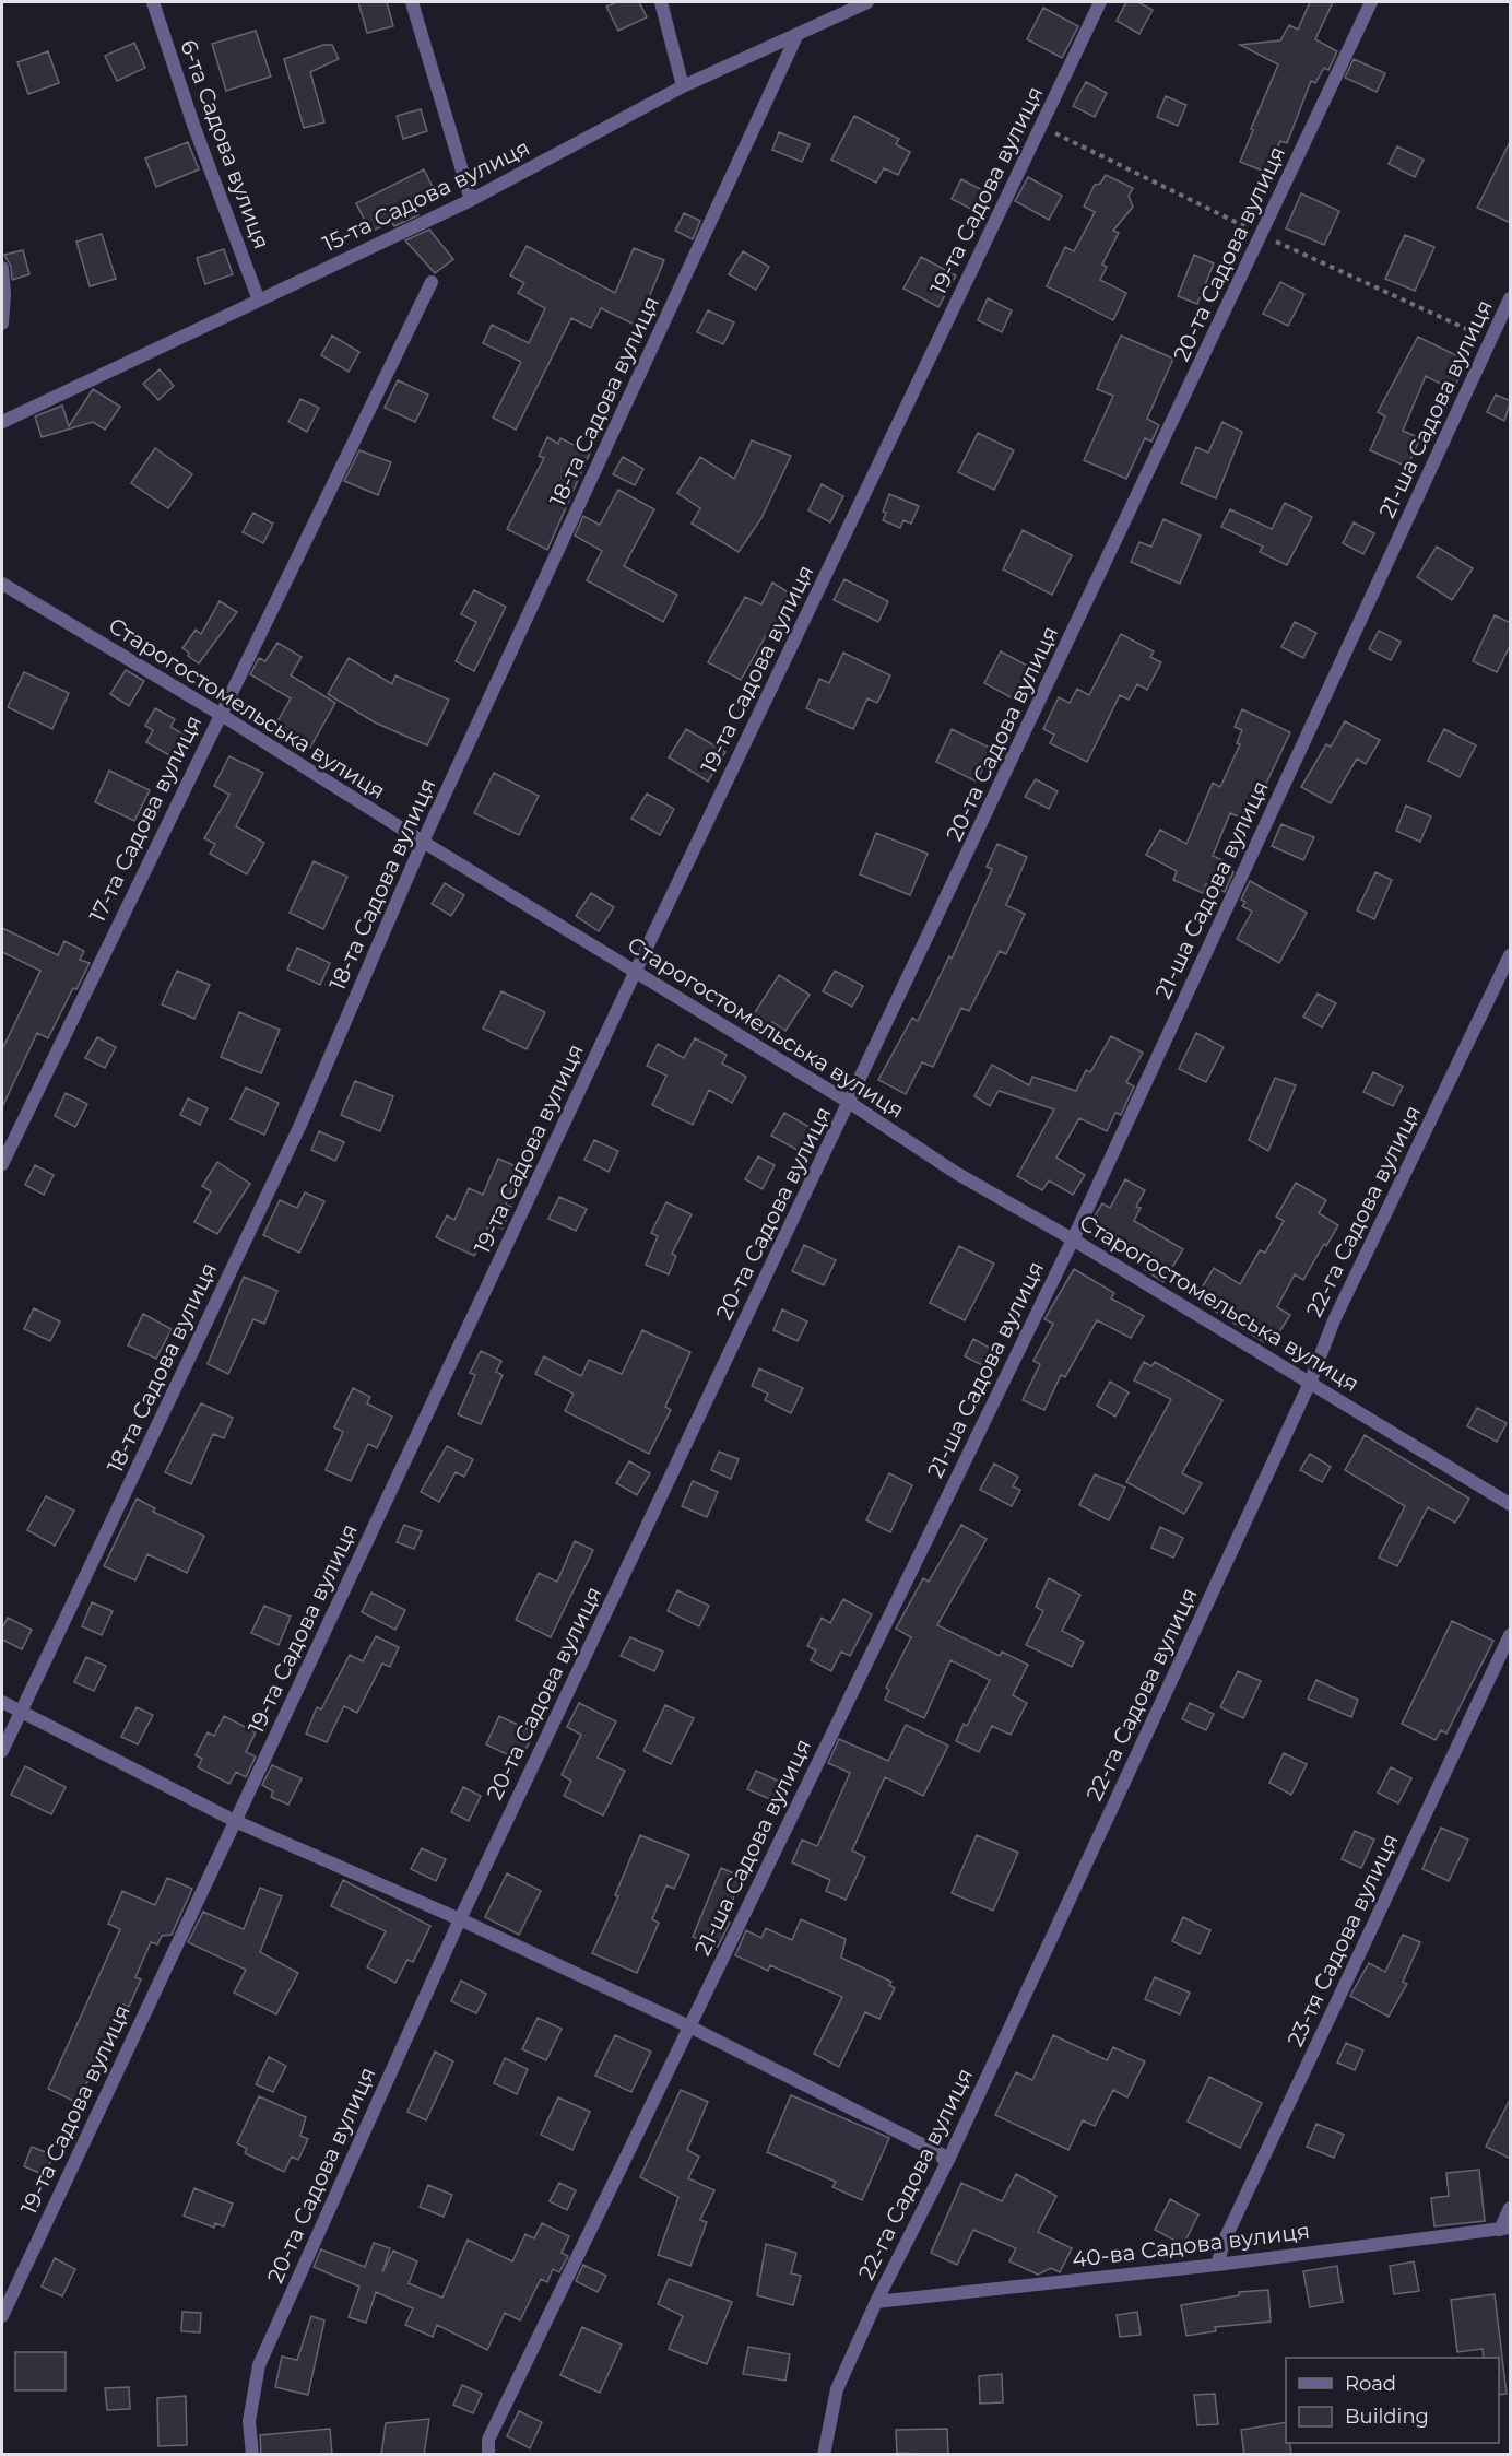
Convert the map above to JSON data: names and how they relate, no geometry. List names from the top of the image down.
{
  "streets": {
    "street": [
      "6-та Садова вулиця",
      "19-та Садова вулиця",
      "15-та Садова вулиця",
      "20-та Садова вулиця",
      "18-та Садова вулиця",
      "21-ша Садова вулиця",
      "Старогостомельська вулиця",
      "17-та Садова вулиця",
      "22-га Садова вулиця",
      "23-тя Садова вулиця",
      "40-ва Садова вулиця"
    ]
  },
  "crossings": [
    ["6-та Садова вулиця", "15-та Садова вулиця"],
    ["19-та Садова вулиця", "Старогостомельська вулиця"],
    ["15-та Садова вулиця", "18-та Садова вулиця"],
    ["20-та Садова вулиця", "Старогостомельська вулиця"],
    ["18-та Садова вулиця", "Старогостомельська вулиця"],
    ["21-ша Садова вулиця", "Старогостомельська вулиця"],
    ["Старогостомельська вулиця", "17-та Садова вулиця"],
    ["Старогостомельська вулиця", "22-га Садова вулиця"],
    ["22-га Садова вулиця", "40-ва Садова вулиця"],
    ["23-тя Садова вулиця", "40-ва Садова вулиця"]
  ],
  "legend": ["Road", "Building"]
}
